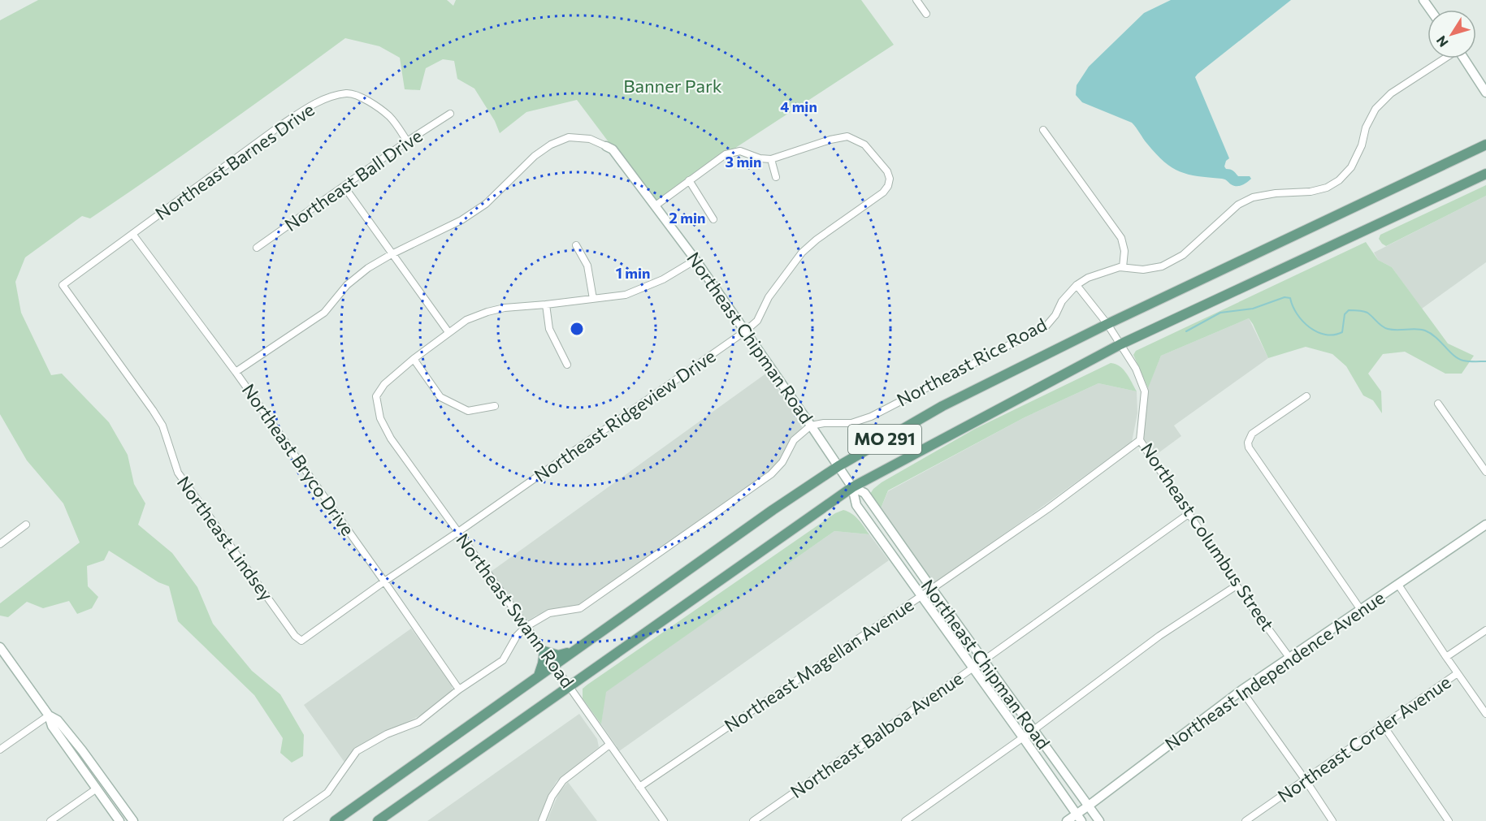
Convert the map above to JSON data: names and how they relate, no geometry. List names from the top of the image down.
{
  "streets": {
    "main road": ["MO 291"],
    "street": [
      "Northeast Barnes Drive",
      "Northeast Ball Drive",
      "Northeast Chipman Road",
      "Northeast Rice Road",
      "Northeast Ridgeview Drive",
      "Northeast Bryco Drive",
      "Northeast Columbus Street",
      "Northeast Lindsey",
      "Northeast Swann Road",
      "Northeast Magellan Avenue",
      "Northeast Independence Avenue",
      "Northeast Balboa Avenue",
      "Northeast Corder Avenue"
    ]
  },
  "crossings": [
    ["Northeast Barnes Drive", "Northeast Ball Drive"],
    ["Northeast Barnes Drive", "Northeast Bryco Drive"],
    ["Northeast Barnes Drive", "Northeast Lindsey"],
    ["Northeast Chipman Road", "Northeast Rice Road"],
    ["Northeast Chipman Road", "Northeast Ridgeview Drive"],
    ["Northeast Chipman Road", "MO 291"],
    ["Northeast Chipman Road", "Northeast Magellan Avenue"],
    ["Northeast Chipman Road", "Northeast Independence Avenue"],
    ["Northeast Chipman Road", "Northeast Balboa Avenue"],
    ["Northeast Rice Road", "Northeast Columbus Street"],
    ["Northeast Ridgeview Drive", "Northeast Bryco Drive"],
    ["Northeast Ridgeview Drive", "Northeast Lindsey"],
    ["Northeast Ridgeview Drive", "Northeast Swann Road"],
    ["MO 291", "Northeast Columbus Street"],
    ["MO 291", "Northeast Swann Road"],
    ["Northeast Columbus Street", "Northeast Magellan Avenue"],
    ["Northeast Columbus Street", "Northeast Independence Avenue"],
    ["Northeast Columbus Street", "Northeast Balboa Avenue"],
    ["Northeast Swann Road", "Northeast Magellan Avenue"]
  ],
  "parks": ["Banner Park"],
  "north": "bottom left",
  "rings": [
    "4 min",
    "3 min",
    "2 min",
    "1 min"
  ]
}
